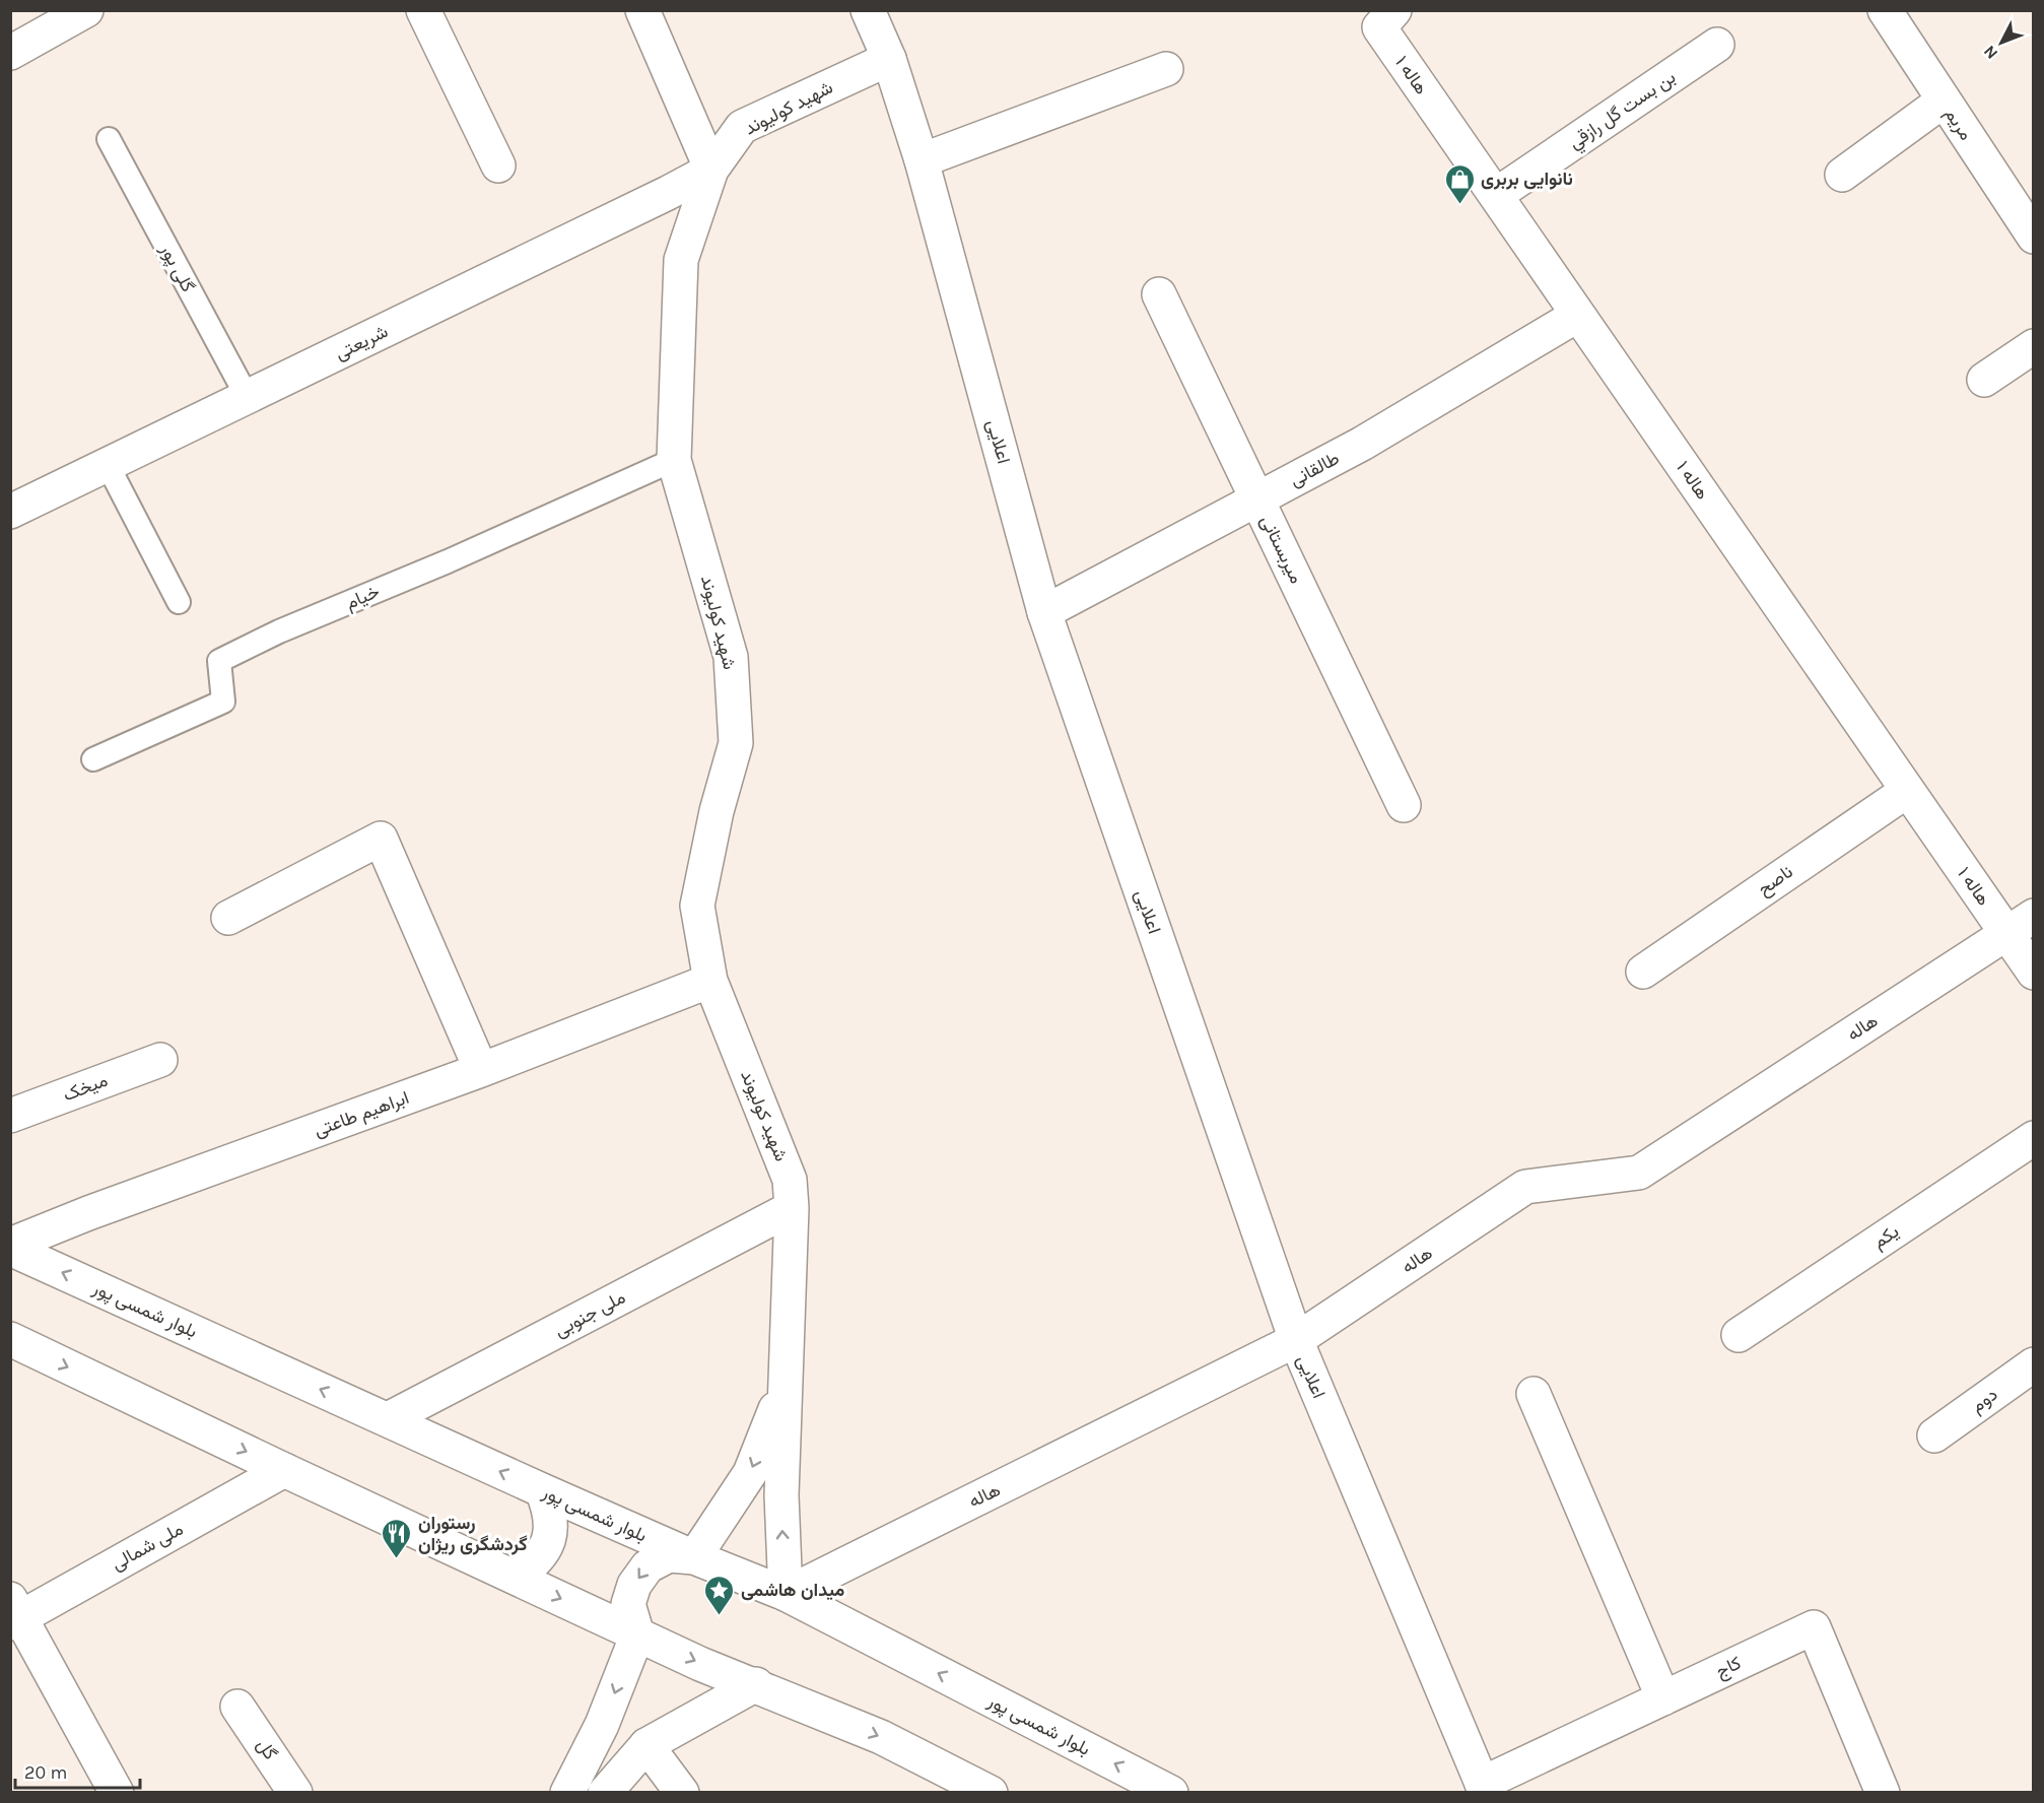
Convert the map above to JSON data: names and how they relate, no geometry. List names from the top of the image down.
{
  "streets": {
    "street": [
      "هاله ۱",
      "شهید کولیوند",
      "بن بست گل رازقي",
      "مریم",
      "شریعتی",
      "اعلایی",
      "طالقانی",
      "میربستانی",
      "ناصح",
      "هاله",
      "میخک",
      "ابراهیم طاعتی",
      "یکم",
      "بلوار شمسی پور",
      "ملی جنوبی",
      "دوم",
      "ملی شمالی",
      "کاج",
      "گل"
    ],
    "lane": ["گلی پور", "خیام"]
  },
  "crossings": [
    ["هاله ۱", "بن بست گل رازقي"],
    ["هاله ۱", "طالقانی"],
    ["هاله ۱", "ناصح"],
    ["هاله ۱", "هاله"],
    ["شهید کولیوند", "شریعتی"],
    ["شهید کولیوند", "اعلایی"],
    ["شهید کولیوند", "خیام"],
    ["شهید کولیوند", "هاله"],
    ["شهید کولیوند", "ابراهیم طاعتی"],
    ["شهید کولیوند", "بلوار شمسی پور"],
    ["شهید کولیوند", "ملی جنوبی"],
    ["گلی پور", "شریعتی"],
    ["اعلایی", "طالقانی"],
    ["اعلایی", "هاله"],
    ["اعلایی", "کاج"],
    ["طالقانی", "میربستانی"],
    ["هاله", "بلوار شمسی پور"],
    ["ابراهیم طاعتی", "بلوار شمسی پور"],
    ["بلوار شمسی پور", "ملی جنوبی"]
  ],
  "places": {
    "shop": ["نانوایی بربری"],
    "restaurant": ["رستوران گردشگری ریژان"],
    "place": ["میدان هاشمی"]
  },
  "scale_bar": "20 m",
  "north": "bottom left"
}
